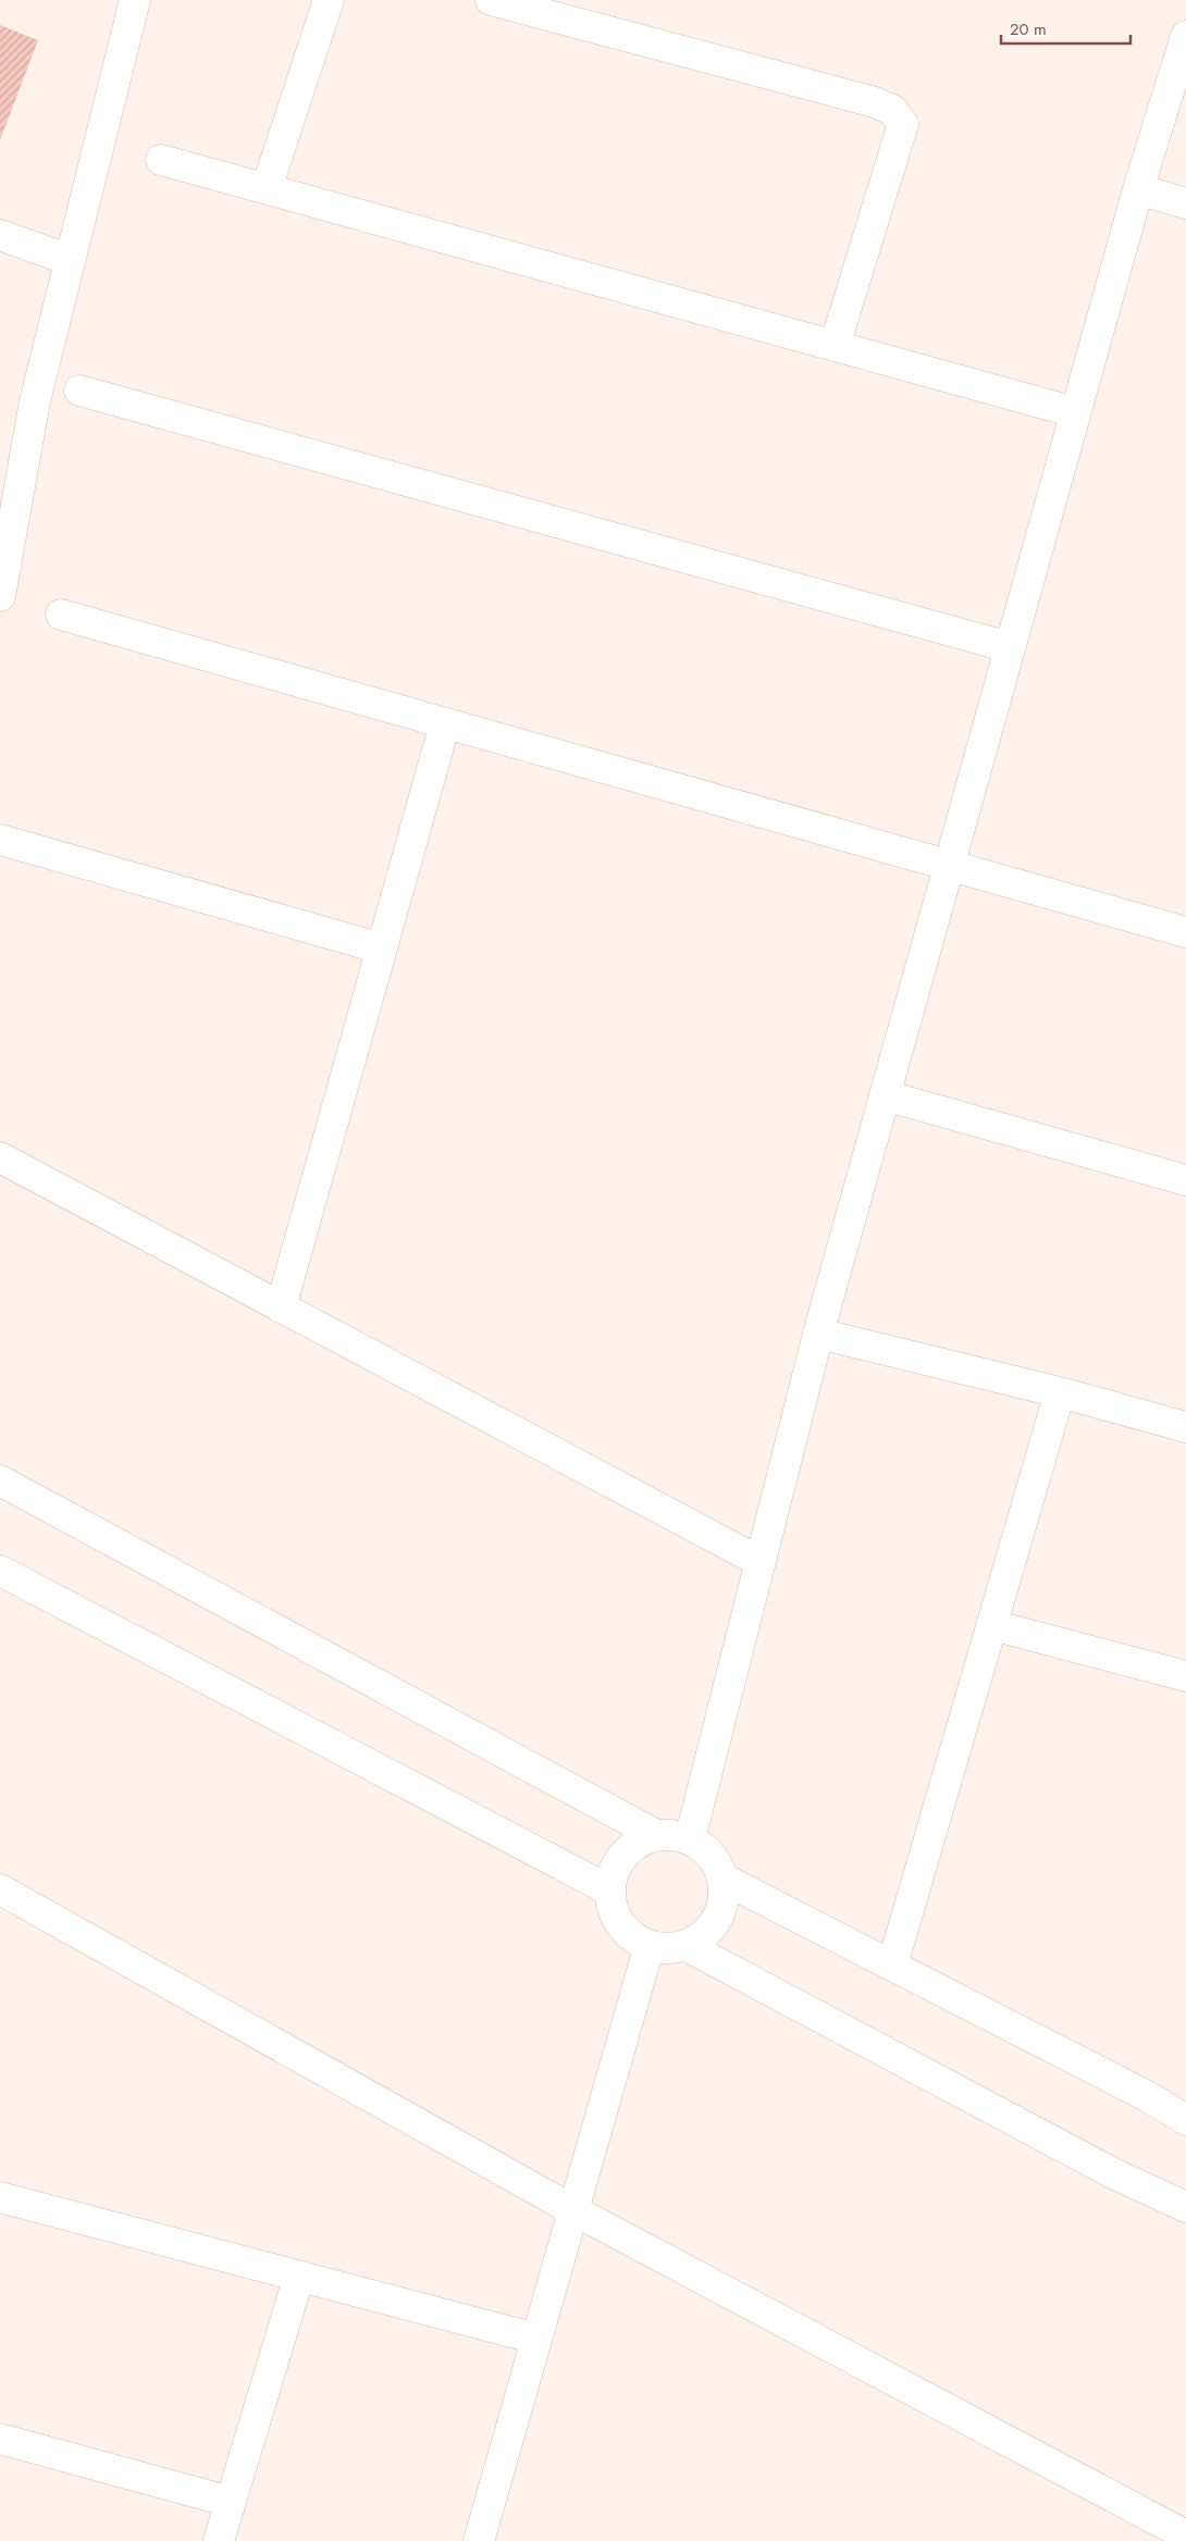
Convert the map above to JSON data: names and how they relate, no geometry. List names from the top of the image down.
{
  "scale_bar": "20 m"
}
